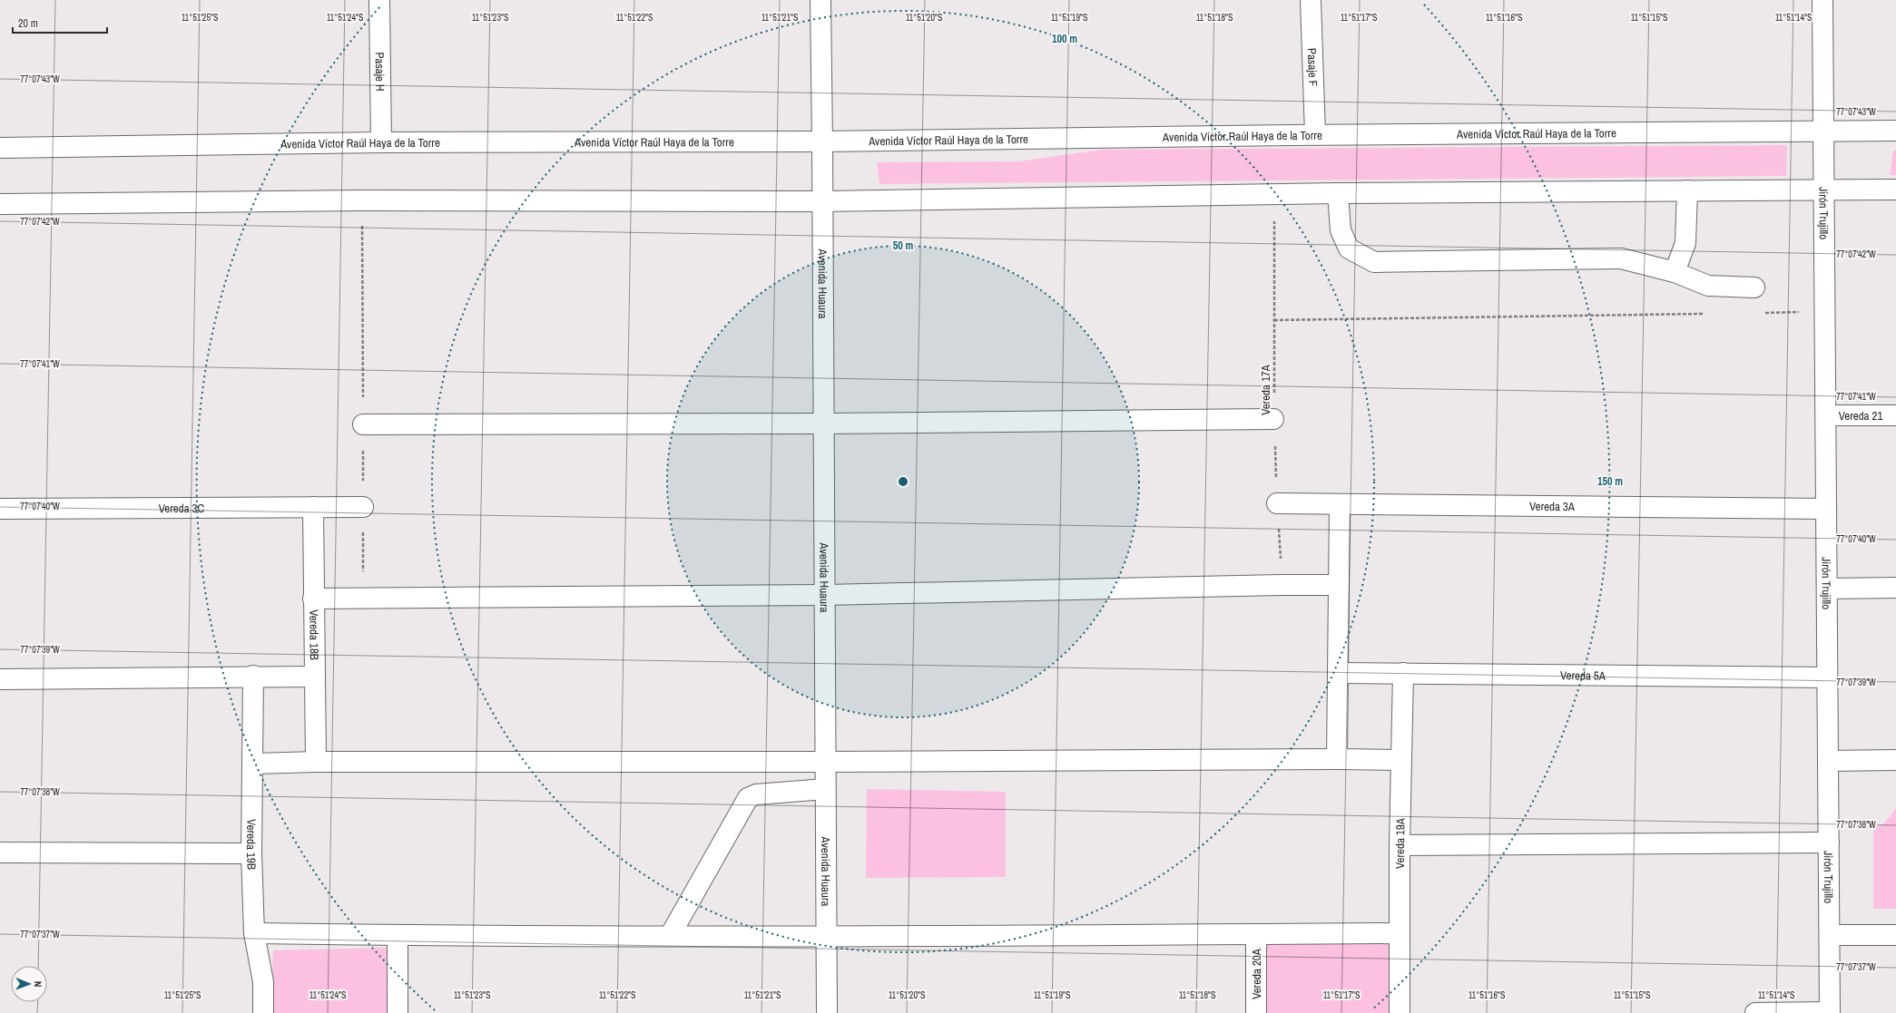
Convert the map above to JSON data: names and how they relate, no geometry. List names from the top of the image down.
{
  "streets": {
    "street": [
      "Pasaje F",
      "Pasaje H",
      "Avenida Víctor Raúl Haya de la Torre",
      "Jirón Trujillo",
      "Avenida Huaura",
      "Vereda 21",
      "Vereda 3A",
      "Vereda 3C",
      "Vereda 18B",
      "Vereda 5A",
      "Vereda 19A",
      "Vereda 19B",
      "Vereda 20A"
    ],
    "path": ["Vereda 17A"]
  },
  "crossings": [
    ["Pasaje F", "Avenida Víctor Raúl Haya de la Torre"],
    ["Pasaje H", "Avenida Víctor Raúl Haya de la Torre"],
    ["Avenida Víctor Raúl Haya de la Torre", "Jirón Trujillo"],
    ["Avenida Víctor Raúl Haya de la Torre", "Avenida Huaura"],
    ["Jirón Trujillo", "Vereda 21"],
    ["Jirón Trujillo", "Vereda 3A"],
    ["Jirón Trujillo", "Vereda 5A"],
    ["Vereda 17A", "Vereda 3A"],
    ["Vereda 3C", "Vereda 18B"],
    ["Vereda 5A", "Vereda 19A"]
  ],
  "scale_bar": "20 m",
  "north": "right",
  "coordinates": [
    "11°51'25\"S",
    "11°51'24\"S",
    "11°51'23\"S",
    "11°51'22\"S",
    "11°51'21\"S",
    "11°51'20\"S",
    "11°51'19\"S",
    "11°51'18\"S",
    "11°51'17\"S",
    "11°51'16\"S",
    "11°51'15\"S",
    "11°51'14\"S",
    "77°07'43\"W",
    "77°07'42\"W",
    "77°07'41\"W",
    "77°07'40\"W",
    "77°07'39\"W",
    "77°07'38\"W",
    "77°07'37\"W"
  ],
  "rings": ["100 m", "50 m", "150 m"]
}
